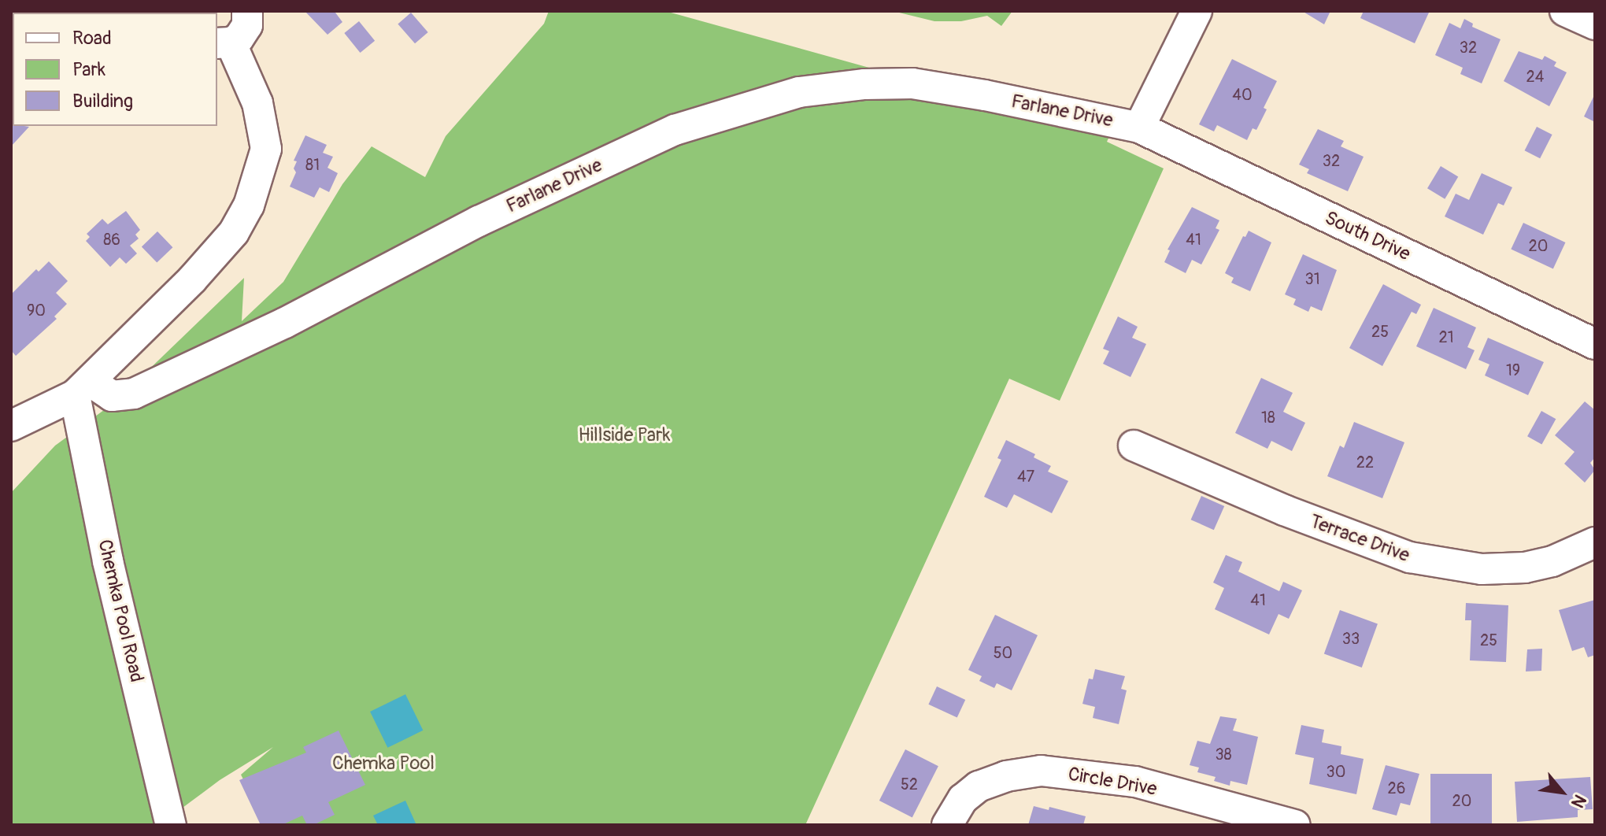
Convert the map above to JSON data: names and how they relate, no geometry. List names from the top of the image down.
{
  "streets": {
    "street": [
      "Farlane Drive",
      "South Drive",
      "Terrace Drive",
      "Chemka Pool Road",
      "Circle Drive"
    ]
  },
  "crossings": [
    ["Farlane Drive", "South Drive"],
    ["Farlane Drive", "Chemka Pool Road"]
  ],
  "parks": ["Hillside Park", "Chemka Pool"],
  "house_numbers": [
    "32",
    "24",
    "40",
    "32",
    "81",
    "86",
    "41",
    "20",
    "31",
    "90",
    "25",
    "21",
    "19",
    "18",
    "22",
    "47",
    "41",
    "33",
    "25",
    "50",
    "38",
    "30",
    "52",
    "26",
    "20"
  ],
  "legend": ["Road", "Park", "Building"],
  "north": "bottom right"
}
